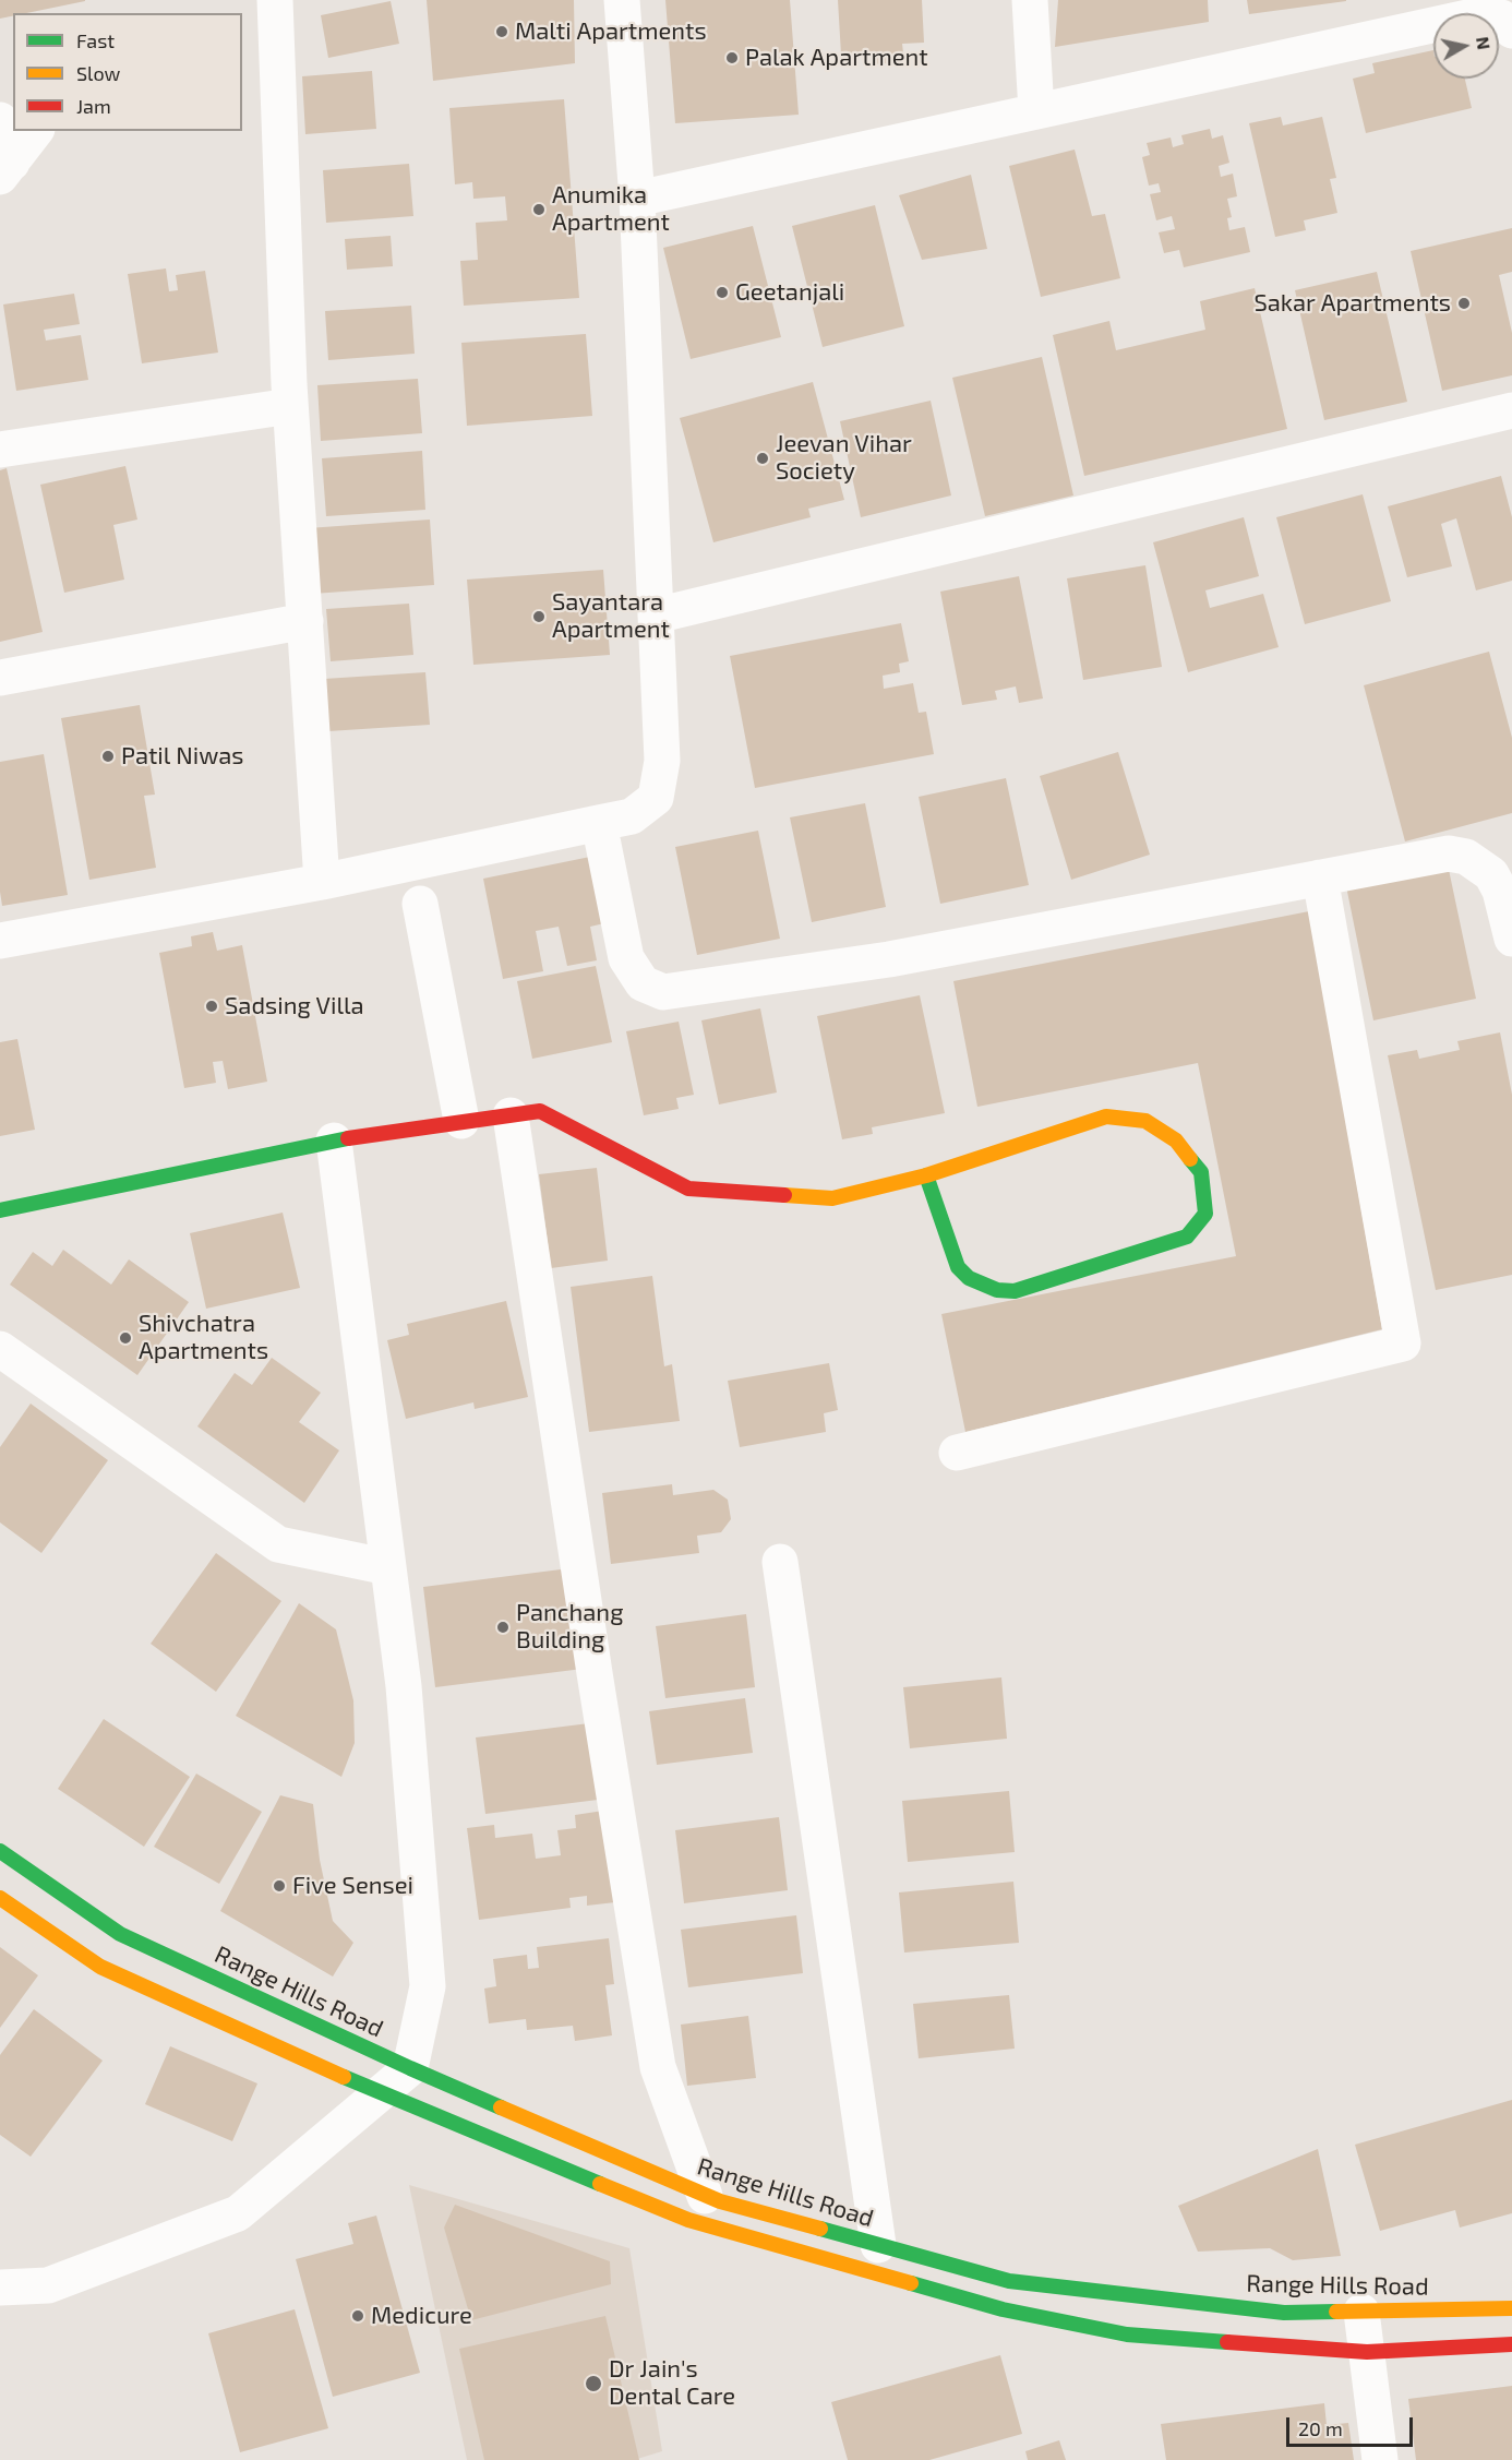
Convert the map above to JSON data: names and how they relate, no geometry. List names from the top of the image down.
{
  "streets": {
    "main road": ["Range Hills Road"]
  },
  "places": [
    "Malti Apartments",
    "Palak Apartment",
    "Anumika Apartment",
    "Geetanjali",
    "Sakar Apartments",
    "Jeevan Vihar Society",
    "Sayantara Apartment",
    "Patil Niwas",
    "Sadsing Villa",
    "Shivchatra Apartments",
    "Panchang Building",
    "Five Sensei",
    "Medicure",
    "Dr Jain's Dental Care"
  ],
  "legend": ["Fast", "Slow", "Jam"],
  "scale_bar": "20 m",
  "north": "right"
}
